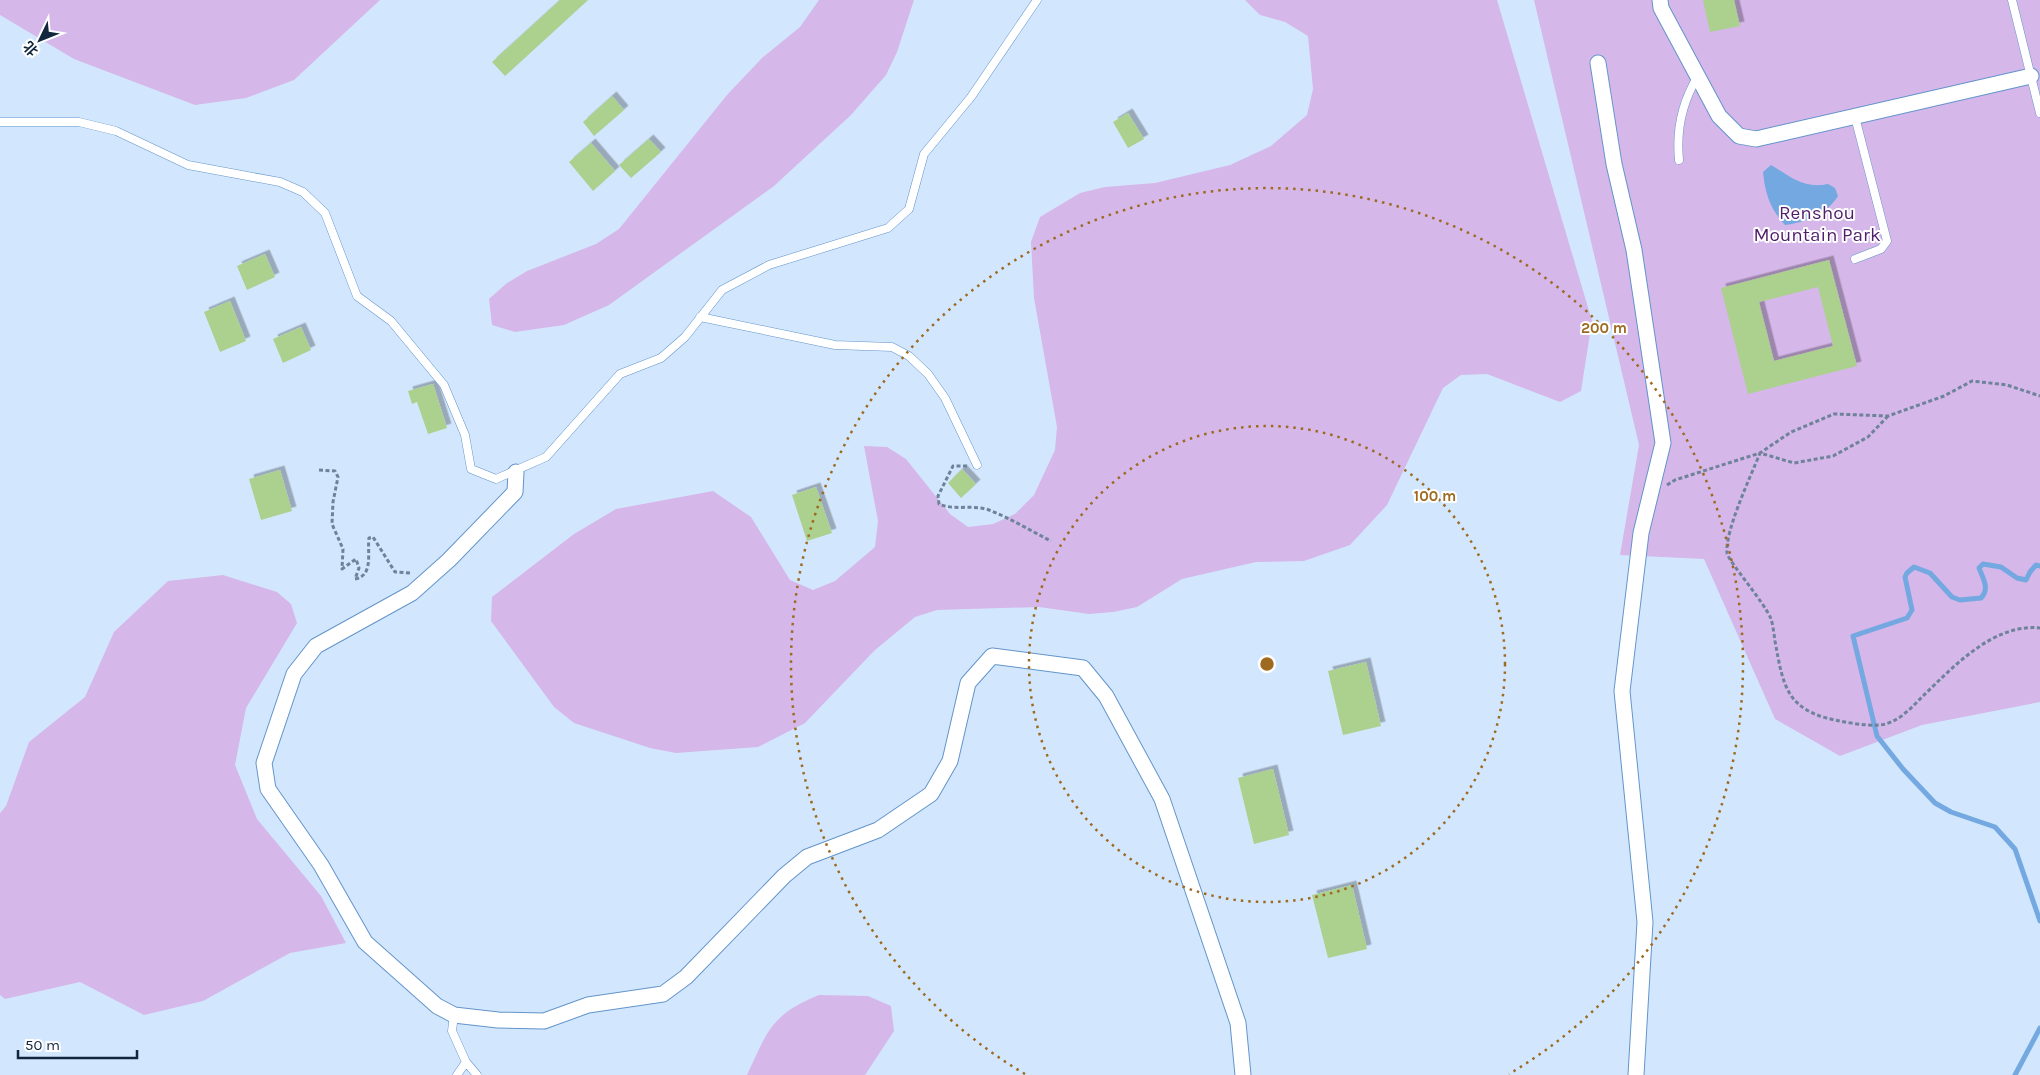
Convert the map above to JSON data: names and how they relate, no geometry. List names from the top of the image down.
{
  "parks": ["Renshou Mountain Park"],
  "scale_bar": "50 m",
  "north": "bottom left",
  "rings": ["200 m", "100 m"]
}
